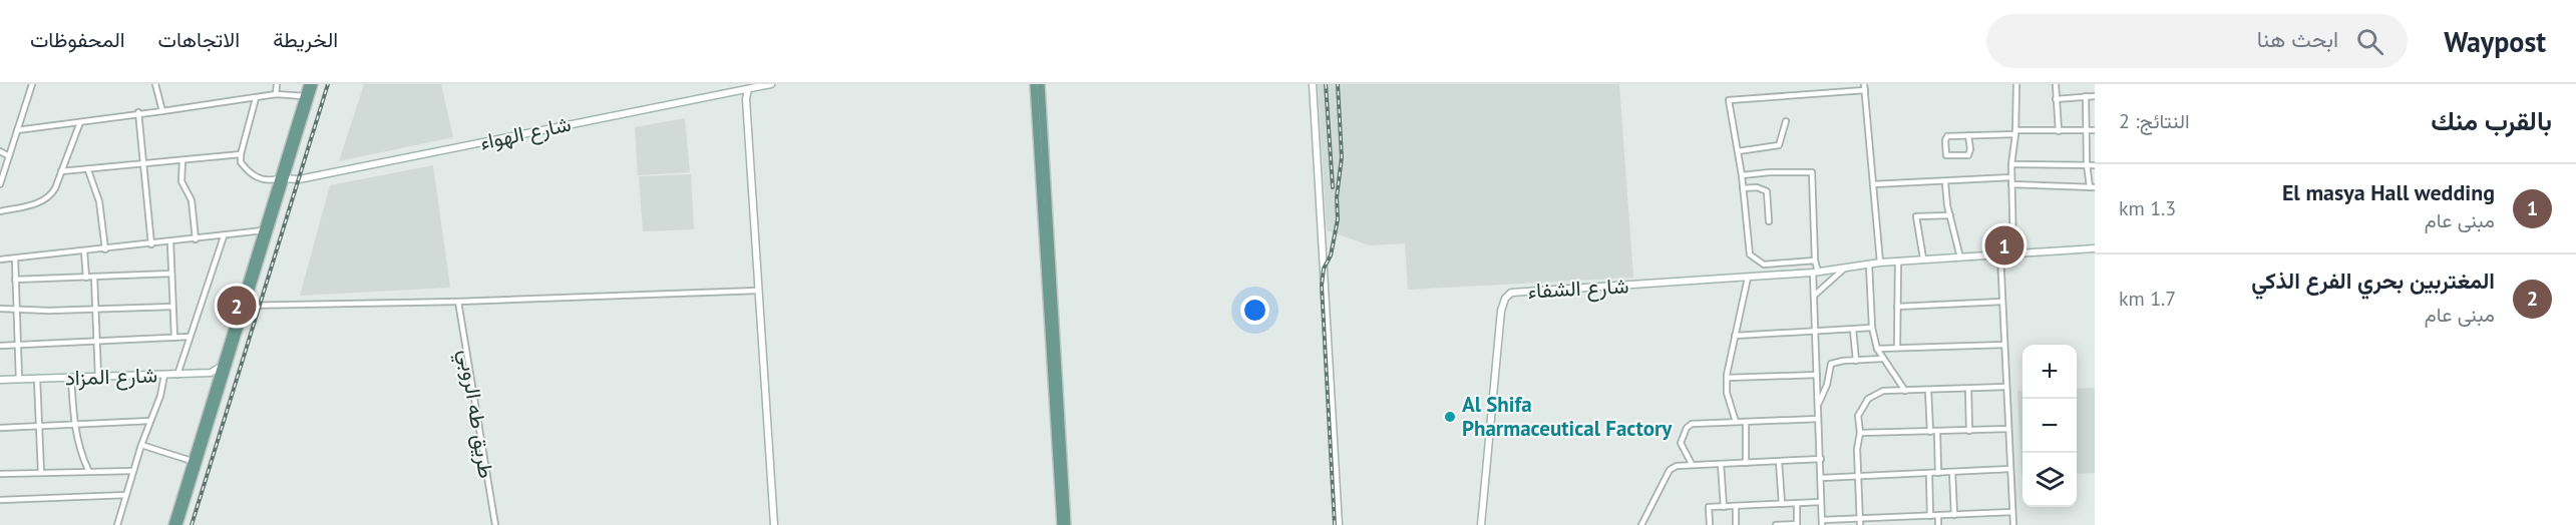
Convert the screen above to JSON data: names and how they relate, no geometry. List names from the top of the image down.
{
  "streets": {
    "street": [
      "شارع الهواء",
      "شارع الشفاء",
      "شارع المزاد",
      "طريق طه الروبي"
    ]
  },
  "places": ["Al Shifa Pharmaceutical Factory"],
  "page": {
    "header": "Waypost",
    "search": "ابحث هنا",
    "nav": ["الخريطة", "الاتجاهات", "المحفوظات"],
    "heading": ["بالقرب منك", "النتائج: 2"],
    "list": [
      {
        "mark": "1",
        "name": "El masya Hall wedding",
        "note": "مبنى عام",
        "value": "1.3 km"
      },
      {
        "mark": "2",
        "name": "المغتربين بحري الفرع الذكي",
        "note": "مبنى عام",
        "value": "1.7 km"
      }
    ],
    "pins": ["1", "2"],
    "map_buttons": ["+", "−"]
  }
}
